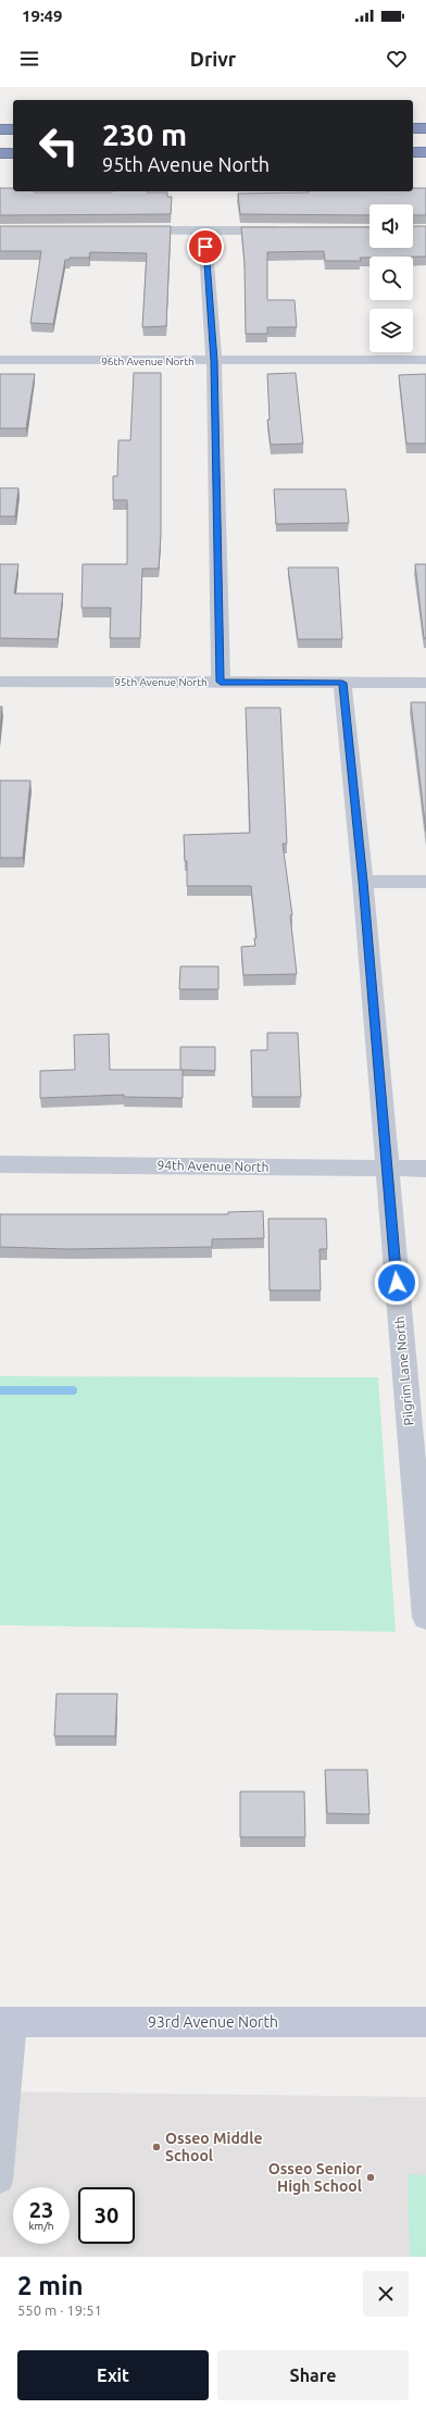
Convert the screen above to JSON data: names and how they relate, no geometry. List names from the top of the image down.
{
  "streets": {
    "street": [
      "96th Avenue North",
      "95th Avenue North",
      "94th Avenue North",
      "Pilgrim Lane North",
      "93rd Avenue North"
    ]
  },
  "crossings": [
    ["95th Avenue North", "Pilgrim Lane North"],
    ["94th Avenue North", "Pilgrim Lane North"]
  ],
  "places": ["Osseo Middle School", "Osseo Senior High School"],
  "page": {
    "status": "19:49",
    "header": "Drivr",
    "turn": ["230 m", "95th Avenue North"],
    "speed": "23 km/h",
    "limit": "30",
    "heading": ["2 min", "550 m · 19:51"],
    "buttons": ["Exit", "Share"]
  }
}
